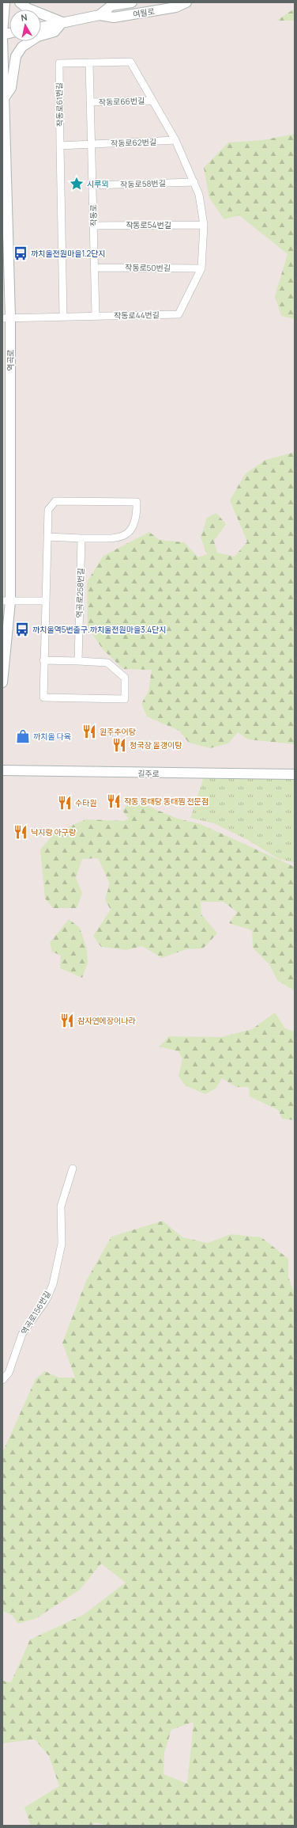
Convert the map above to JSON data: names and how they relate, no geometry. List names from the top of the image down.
{
  "streets": {
    "street": [
      "여월로",
      "작동로66번길",
      "작동로61번길",
      "작동로62번길",
      "작동로58번길",
      "작동로",
      "작동로54번길",
      "작동로50번길",
      "작동로44번길",
      "역곡로",
      "역곡로258번길",
      "길주로",
      "역곡로156번길"
    ]
  },
  "crossings": [
    ["작동로66번길", "작동로"],
    ["작동로61번길", "작동로"],
    ["작동로62번길", "작동로"],
    ["작동로58번길", "작동로"],
    ["작동로", "작동로54번길"],
    ["작동로", "작동로50번길"],
    ["작동로", "작동로44번길"],
    ["작동로50번길", "작동로44번길"]
  ],
  "places": {
    "place": ["시루뫼"],
    "bus stop": ["까치울전원마을1.2단지", "까치울역5번출구.까치울전원마을3.4단지"],
    "restaurant": [
      "원주추어탕",
      "청국장 올갱이탕",
      "작동 동태탕 동태찜 전문점",
      "수타원",
      "낙지랑 아구랑",
      "참자연에장어나라"
    ],
    "shop": ["까치울 다육"]
  },
  "north": "top"
}
